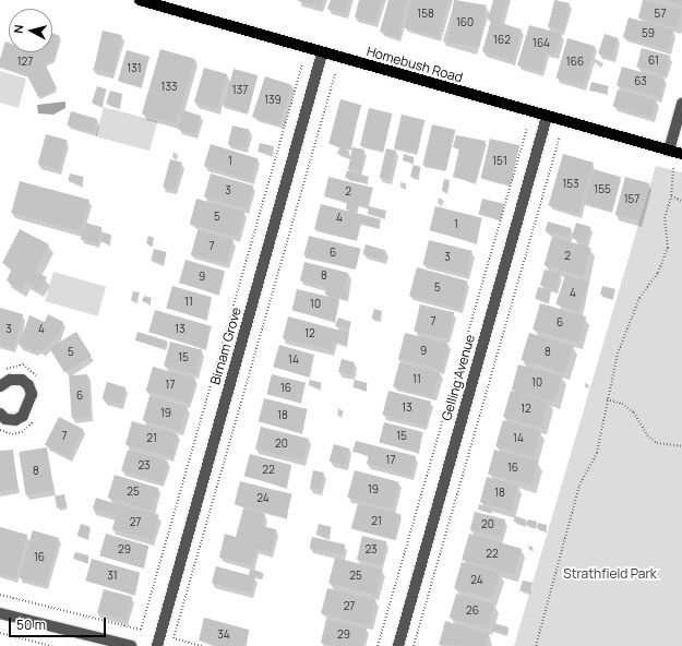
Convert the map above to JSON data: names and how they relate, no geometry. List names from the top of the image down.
{
  "streets": {
    "main road": ["Homebush Road"],
    "street": ["Birnam Grove", "Gelling Avenue"]
  },
  "crossings": [
    ["Homebush Road", "Birnam Grove"],
    ["Homebush Road", "Gelling Avenue"]
  ],
  "parks": ["Strathfield Park"],
  "house_numbers": [
    "158",
    "57",
    "160",
    "59",
    "162",
    "164",
    "61",
    "127",
    "166",
    "131",
    "63",
    "133",
    "137",
    "139",
    "1",
    "151",
    "153",
    "155",
    "3",
    "2",
    "157",
    "5",
    "4",
    "1",
    "7",
    "6",
    "2",
    "3",
    "8",
    "9",
    "5",
    "4",
    "11",
    "10",
    "7",
    "6",
    "3",
    "4",
    "13",
    "12",
    "9",
    "5",
    "8",
    "15",
    "14",
    "11",
    "10",
    "17",
    "16",
    "6",
    "13",
    "12",
    "19",
    "18",
    "7",
    "15",
    "21",
    "14",
    "20",
    "17",
    "23",
    "16",
    "22",
    "8",
    "19",
    "25",
    "18",
    "24",
    "21",
    "27",
    "20",
    "29",
    "23",
    "22",
    "16",
    "31",
    "25",
    "24",
    "27",
    "26",
    "34",
    "29"
  ],
  "scale_bar": "50 m",
  "north": "left"
}
